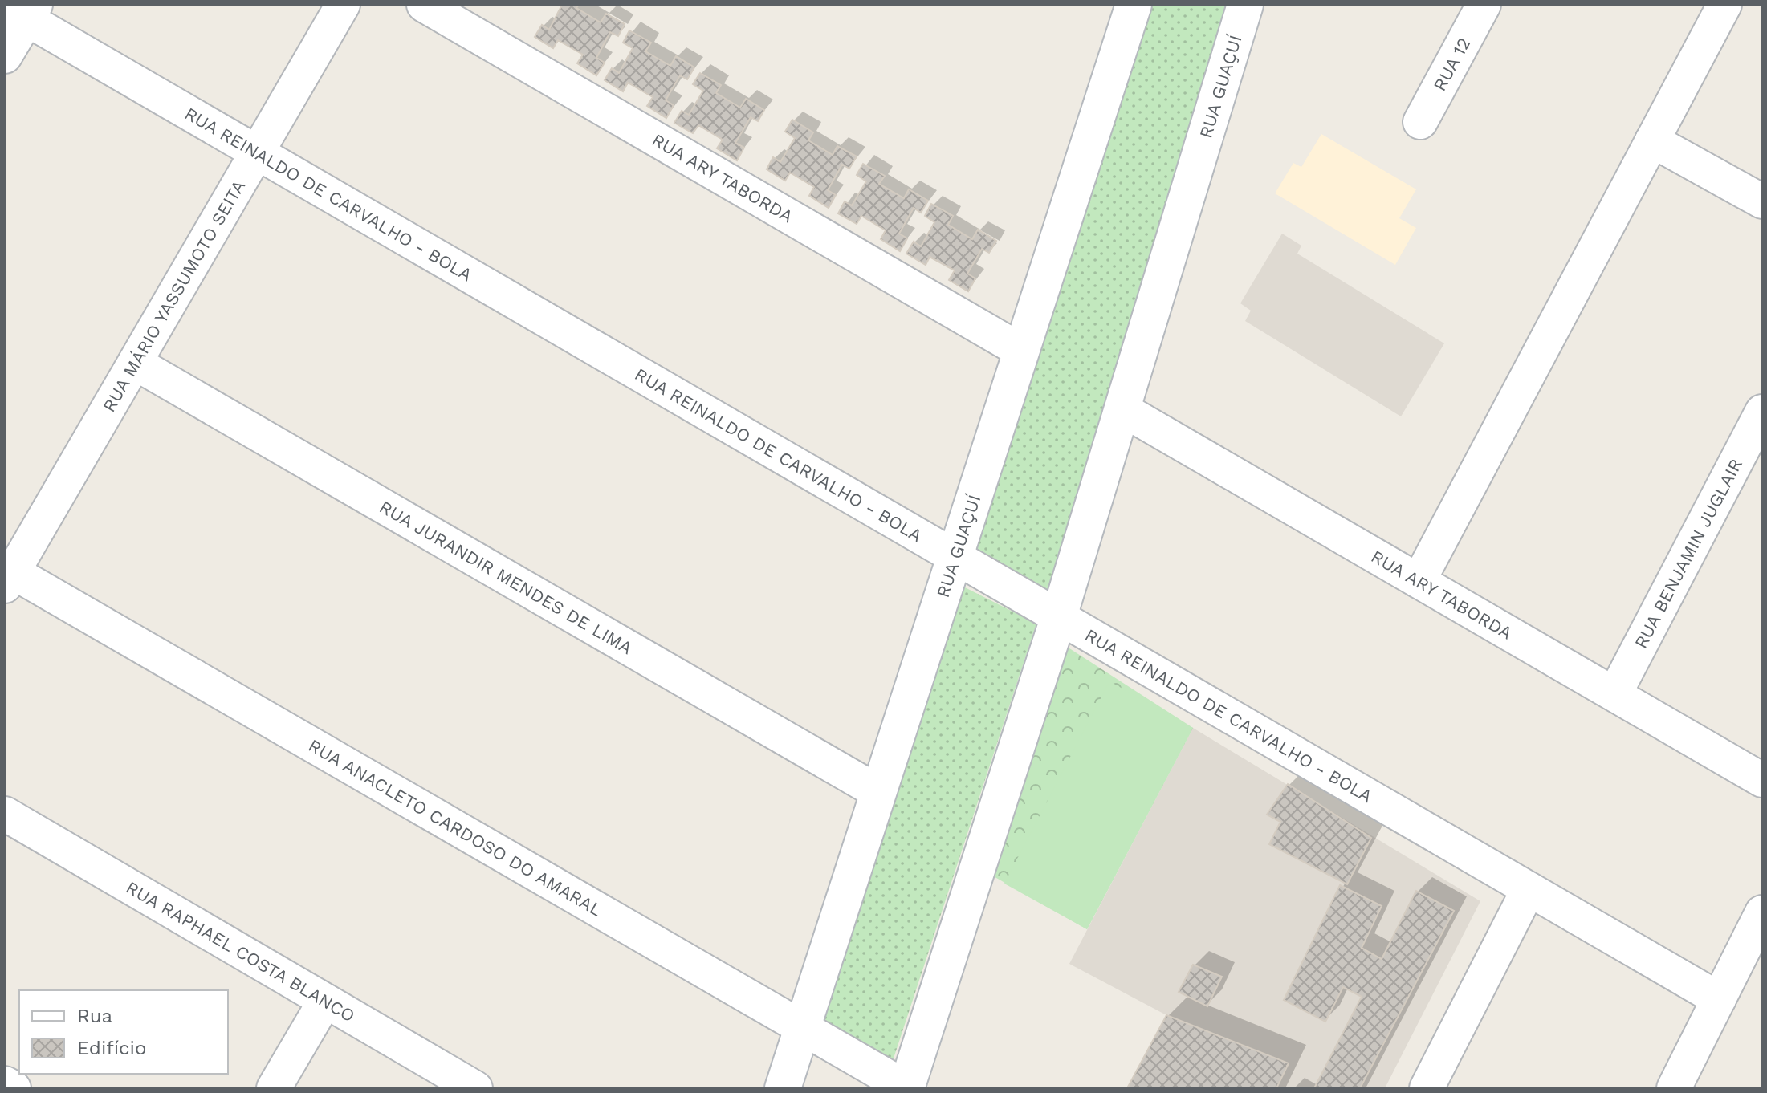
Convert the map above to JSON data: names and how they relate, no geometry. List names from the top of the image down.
{
  "streets": {
    "street": [
      "RUA 12",
      "RUA GUAÇUÍ",
      "RUA ARY TABORDA",
      "RUA REINALDO DE CARVALHO - BOLA",
      "RUA MÁRIO YASSUMOTO SEITA",
      "RUA BENJAMIN JUGLAIR",
      "RUA JURANDIR MENDES DE LIMA",
      "RUA ANACLETO CARDOSO DO AMARAL",
      "RUA RAPHAEL COSTA BLANCO"
    ]
  },
  "crossings": [
    ["RUA GUAÇUÍ", "RUA ARY TABORDA"],
    ["RUA GUAÇUÍ", "RUA REINALDO DE CARVALHO - BOLA"],
    ["RUA GUAÇUÍ", "RUA JURANDIR MENDES DE LIMA"],
    ["RUA GUAÇUÍ", "RUA ANACLETO CARDOSO DO AMARAL"],
    ["RUA ARY TABORDA", "RUA BENJAMIN JUGLAIR"],
    ["RUA REINALDO DE CARVALHO - BOLA", "RUA MÁRIO YASSUMOTO SEITA"],
    ["RUA MÁRIO YASSUMOTO SEITA", "RUA JURANDIR MENDES DE LIMA"],
    ["RUA MÁRIO YASSUMOTO SEITA", "RUA ANACLETO CARDOSO DO AMARAL"]
  ],
  "legend": ["Rua", "Edifício"]
}
